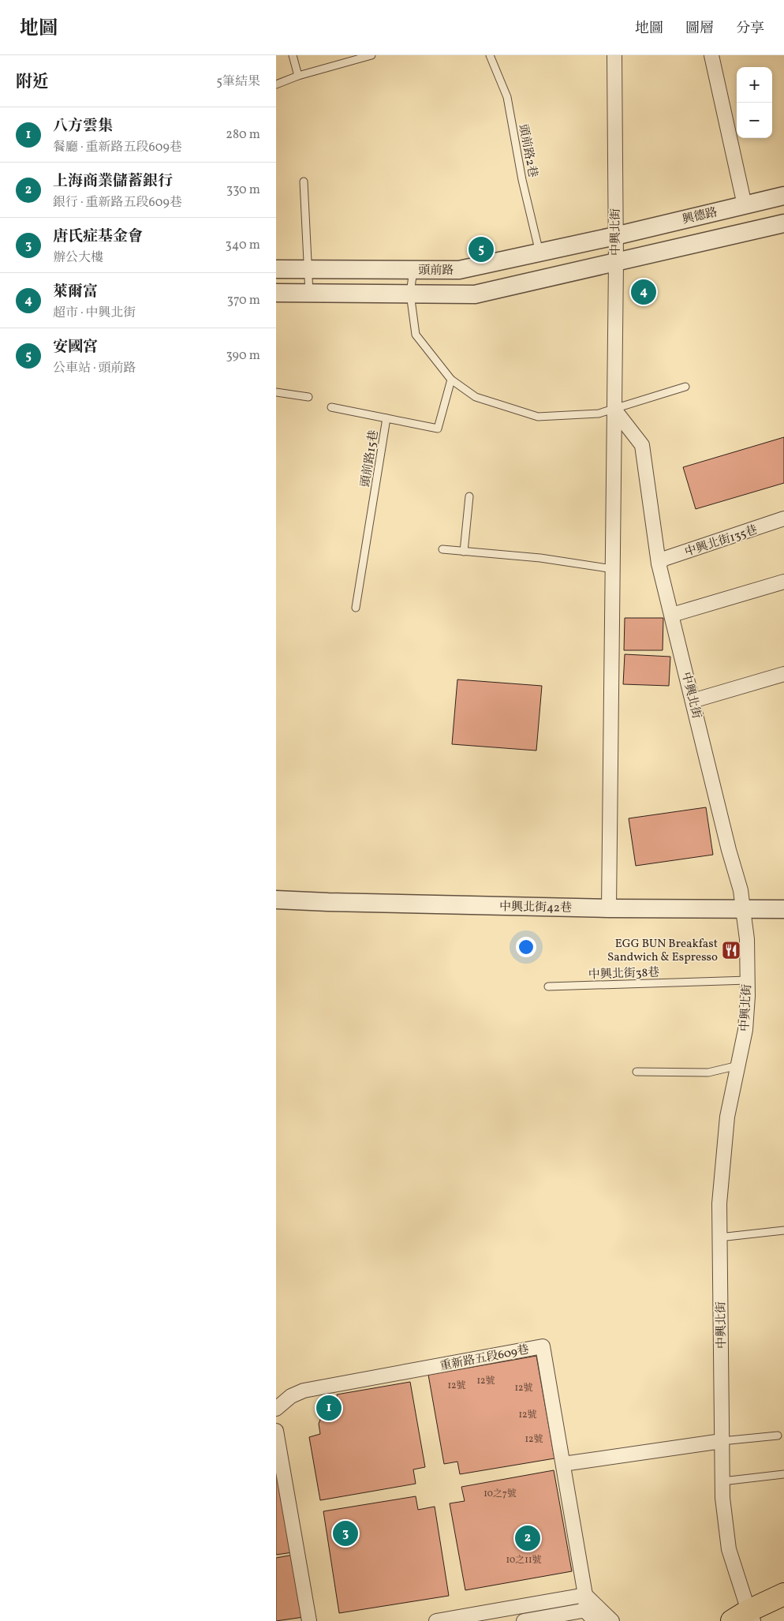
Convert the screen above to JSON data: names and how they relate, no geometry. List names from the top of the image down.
{
  "streets": {
    "street": [
      "興德路",
      "中興北街",
      "頭前路",
      "中興北街135巷",
      "中興北街42巷",
      "重新路五段609巷"
    ],
    "lane": ["頭前路2巷", "頭前路15巷", "中興北街38巷"]
  },
  "crossings": [
    ["頭前路2巷", "頭前路"],
    ["興德路", "中興北街"],
    ["興德路", "頭前路"],
    ["中興北街", "頭前路"],
    ["中興北街", "中興北街135巷"],
    ["中興北街", "中興北街42巷"],
    ["中興北街", "中興北街38巷"]
  ],
  "places": {
    "restaurant": ["EGG BUN Breakfast Sandwich & Espresso"]
  },
  "house_numbers": [
    "12號",
    "12號",
    "12號",
    "12號",
    "12號",
    "10之7號",
    "10之11號"
  ],
  "page": {
    "header": "地圖",
    "nav": ["地圖", "圖層", "分享"],
    "heading": ["附近", "5筆結果"],
    "map_buttons": ["+", "−"],
    "list": [
      {
        "mark": "1",
        "name": "八方雲集",
        "note": "餐廳 · 重新路五段609巷",
        "value": "280 m"
      },
      {
        "mark": "2",
        "name": "上海商業儲蓄銀行",
        "note": "銀行 · 重新路五段609巷",
        "value": "330 m"
      },
      {
        "mark": "3",
        "name": "唐氏症基金會",
        "note": "辦公大樓",
        "value": "340 m"
      },
      {
        "mark": "4",
        "name": "萊爾富",
        "note": "超市 · 中興北街",
        "value": "370 m"
      },
      {
        "mark": "5",
        "name": "安國宮",
        "note": "公車站 · 頭前路",
        "value": "390 m"
      }
    ],
    "pins": [
      "5",
      "4",
      "1",
      "3",
      "2"
    ]
  }
}
